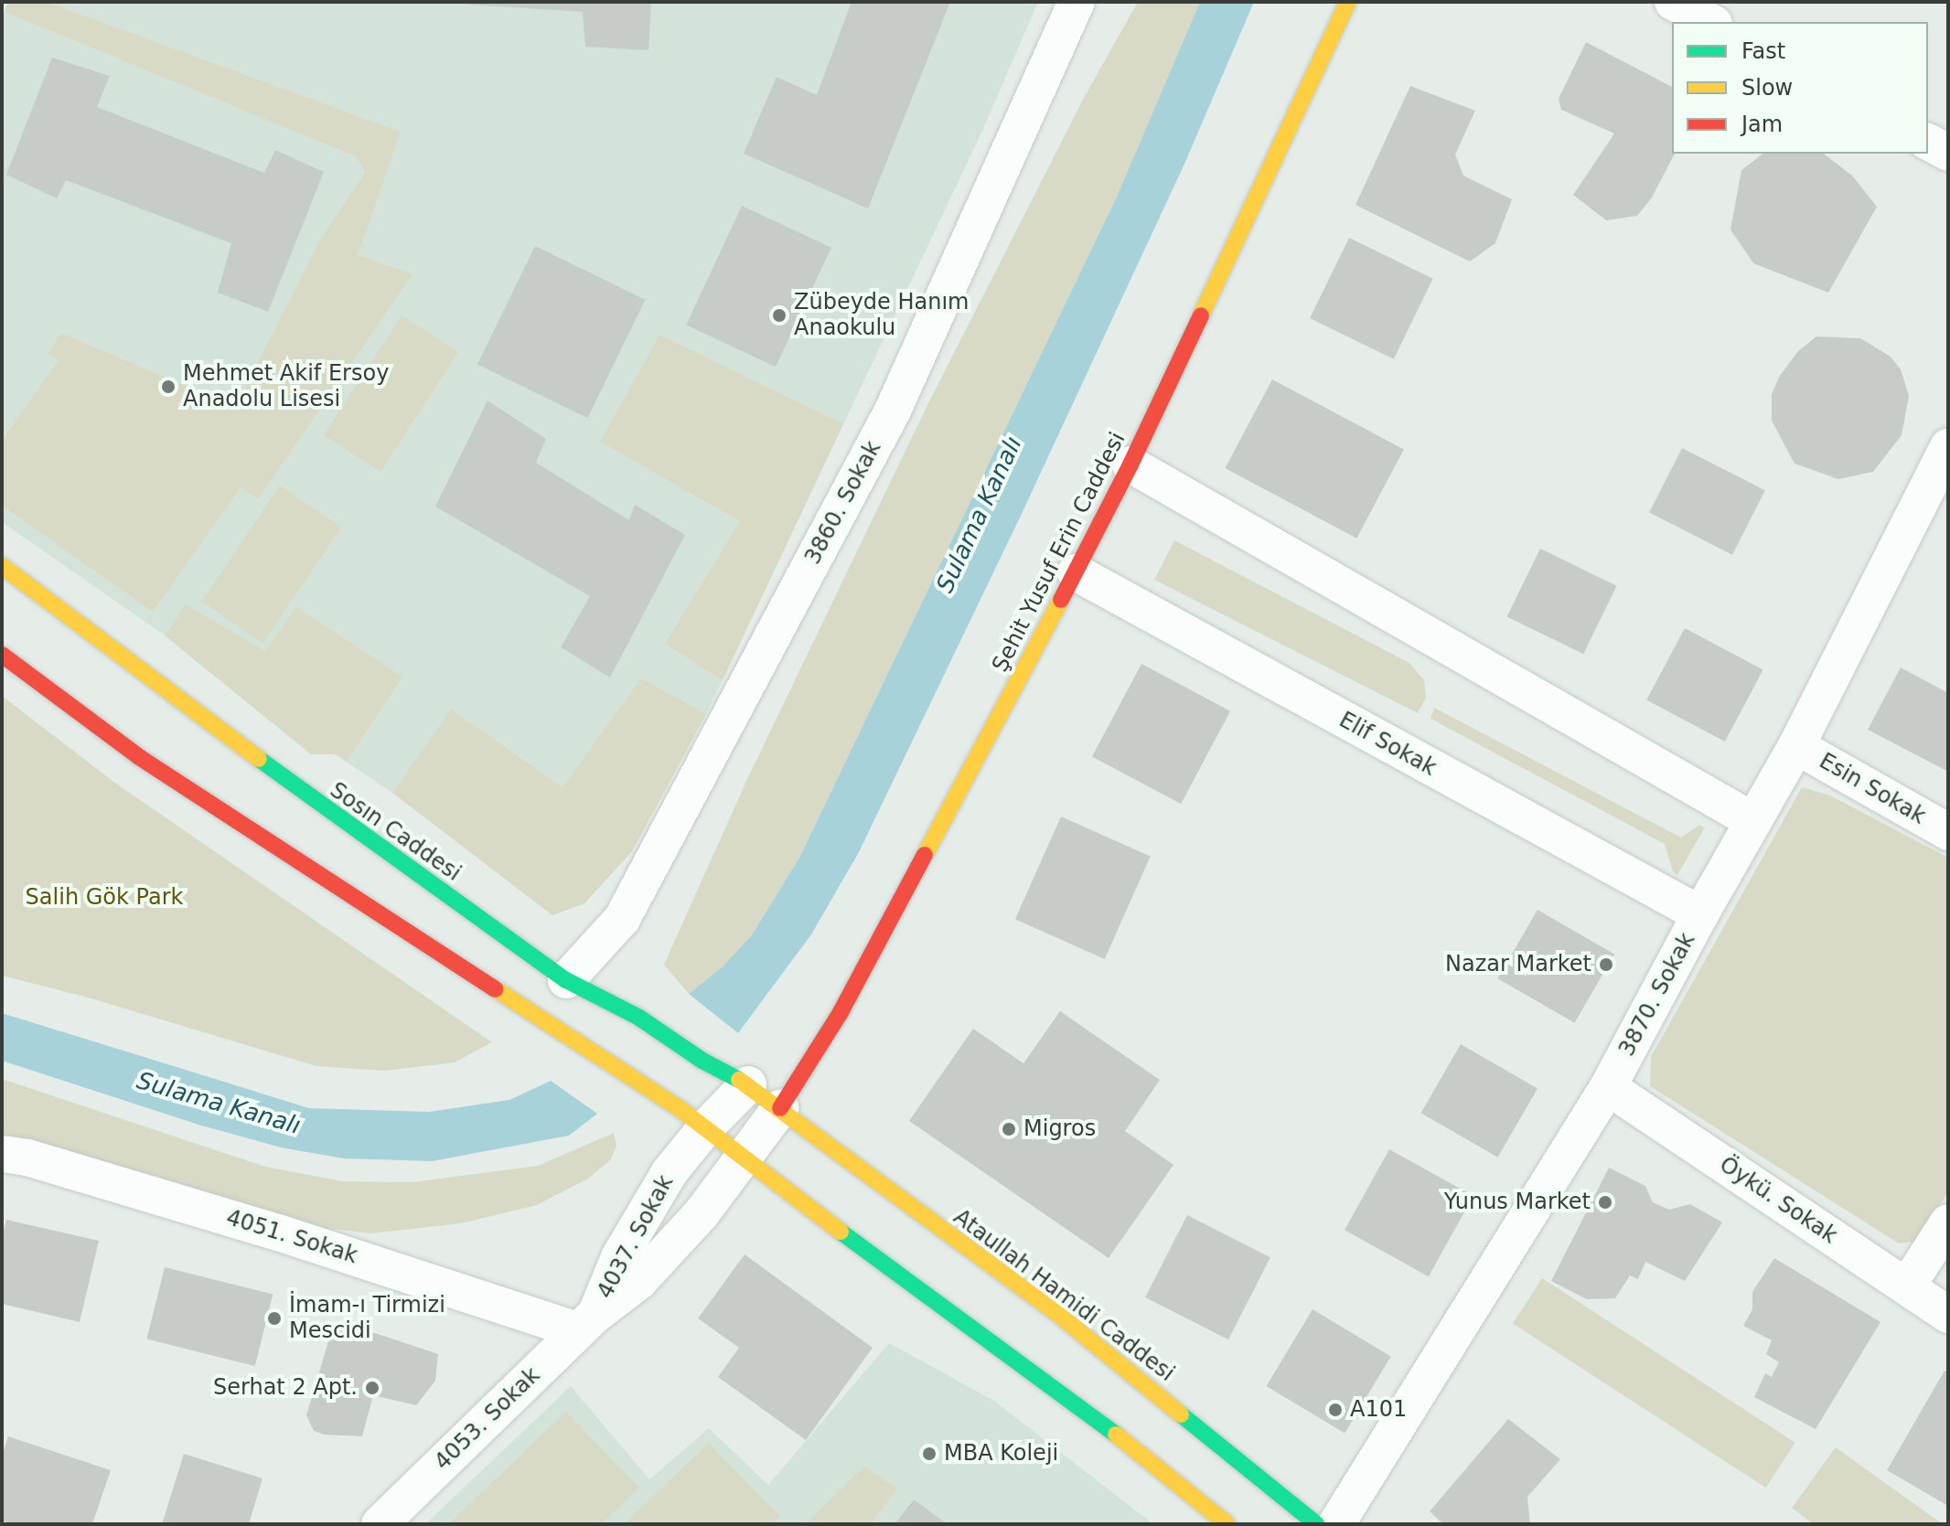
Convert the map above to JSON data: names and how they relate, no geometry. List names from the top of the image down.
{
  "streets": {
    "street": [
      "3860. Sokak",
      "Şehit Yusuf Erin Caddesi",
      "Elif Sokak",
      "Esin Sokak",
      "Sosın Caddesi",
      "3870. Sokak",
      "Öykü. Sokak",
      "4051. Sokak",
      "4037. Sokak",
      "Ataullah Hamidi Caddesi",
      "4053. Sokak"
    ]
  },
  "crossings": [
    ["3860. Sokak", "Sosın Caddesi"],
    ["Şehit Yusuf Erin Caddesi", "Elif Sokak"],
    ["Şehit Yusuf Erin Caddesi", "Sosın Caddesi"],
    ["Şehit Yusuf Erin Caddesi", "4037. Sokak"],
    ["Şehit Yusuf Erin Caddesi", "Ataullah Hamidi Caddesi"],
    ["Elif Sokak", "3870. Sokak"],
    ["Esin Sokak", "3870. Sokak"],
    ["Sosın Caddesi", "4037. Sokak"],
    ["Sosın Caddesi", "Ataullah Hamidi Caddesi"],
    ["3870. Sokak", "Öykü. Sokak"],
    ["4051. Sokak", "4037. Sokak"],
    ["4051. Sokak", "4053. Sokak"],
    ["4037. Sokak", "Ataullah Hamidi Caddesi"],
    ["4037. Sokak", "4053. Sokak"]
  ],
  "water": ["Sulama Kanalı"],
  "parks": ["Salih Gök Park"],
  "places": [
    "Zübeyde Hanım Anaokulu",
    "Mehmet Akif Ersoy Anadolu Lisesi",
    "Nazar Market",
    "Migros",
    "Yunus Market",
    "İmam-ı Tirmizi Mescidi",
    "Serhat 2 Apt.",
    "A101",
    "MBA Koleji"
  ],
  "legend": ["Fast", "Slow", "Jam"]
}
